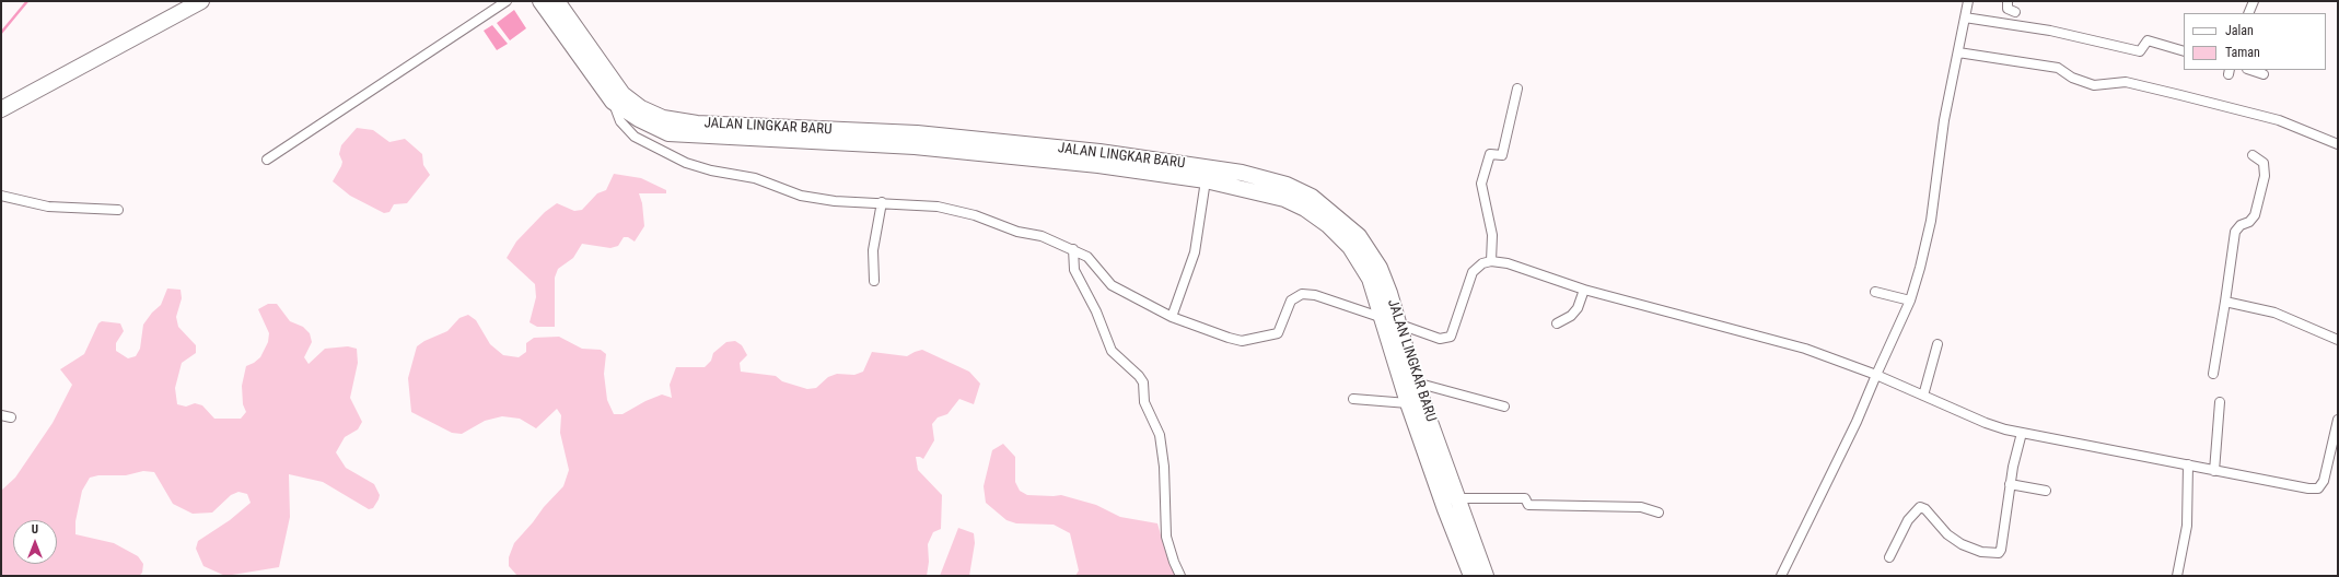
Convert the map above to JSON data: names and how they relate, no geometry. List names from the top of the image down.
{
  "streets": {
    "highway": ["JALAN LINGKAR BARU"]
  },
  "legend": ["Jalan", "Taman"],
  "north": "top"
}
